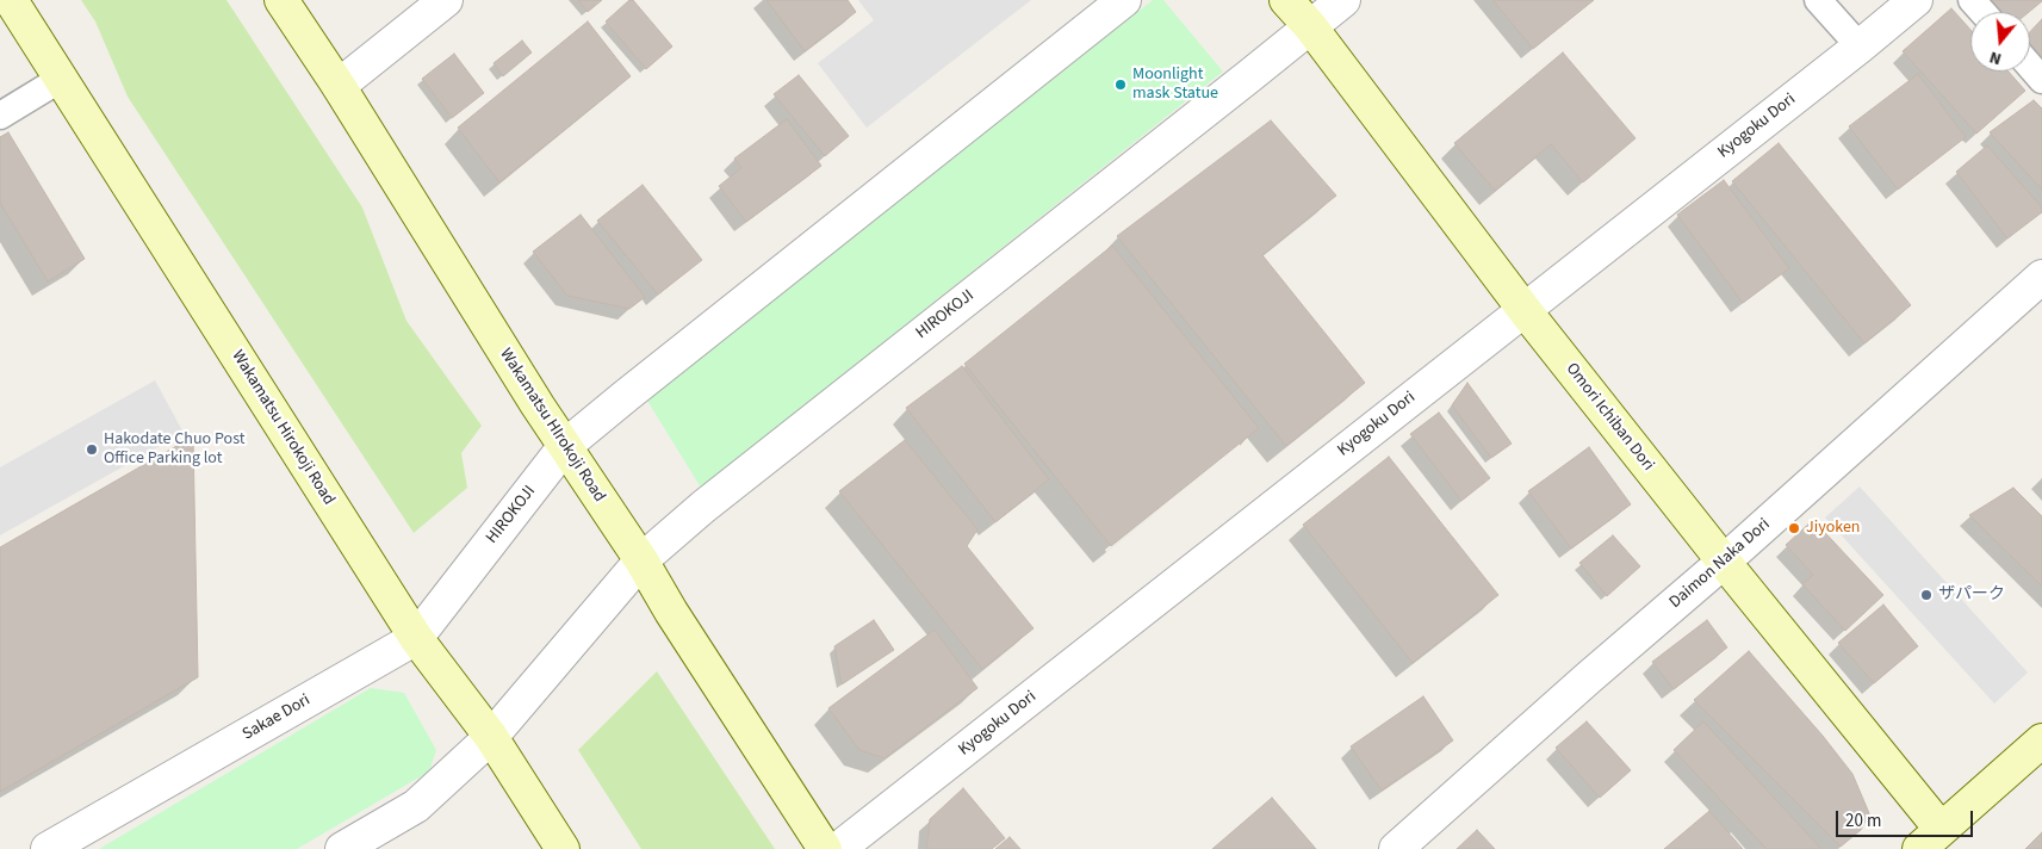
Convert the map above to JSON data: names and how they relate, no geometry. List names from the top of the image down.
{
  "streets": {
    "street": [
      "Kyogoku Dori",
      "HIROKOJI",
      "Omori Ichiban Dori",
      "Wakamatsu HIrokoji Road",
      "Wakamatsu Hirokoji Road",
      "Daimon Naka Dori",
      "Sakae Dori"
    ]
  },
  "crossings": [
    ["Kyogoku Dori", "Omori Ichiban Dori"],
    ["HIROKOJI", "Omori Ichiban Dori"],
    ["HIROKOJI", "Wakamatsu HIrokoji Road"],
    ["HIROKOJI", "Wakamatsu Hirokoji Road"],
    ["HIROKOJI", "Sakae Dori"],
    ["Omori Ichiban Dori", "Daimon Naka Dori"],
    ["Wakamatsu Hirokoji Road", "Sakae Dori"]
  ],
  "places": [
    "Moonlight mask Statue",
    "Hakodate Chuo Post Office Parking lot",
    "Jiyoken",
    "ザパーク"
  ],
  "scale_bar": "20 m",
  "north": "bottom"
}
